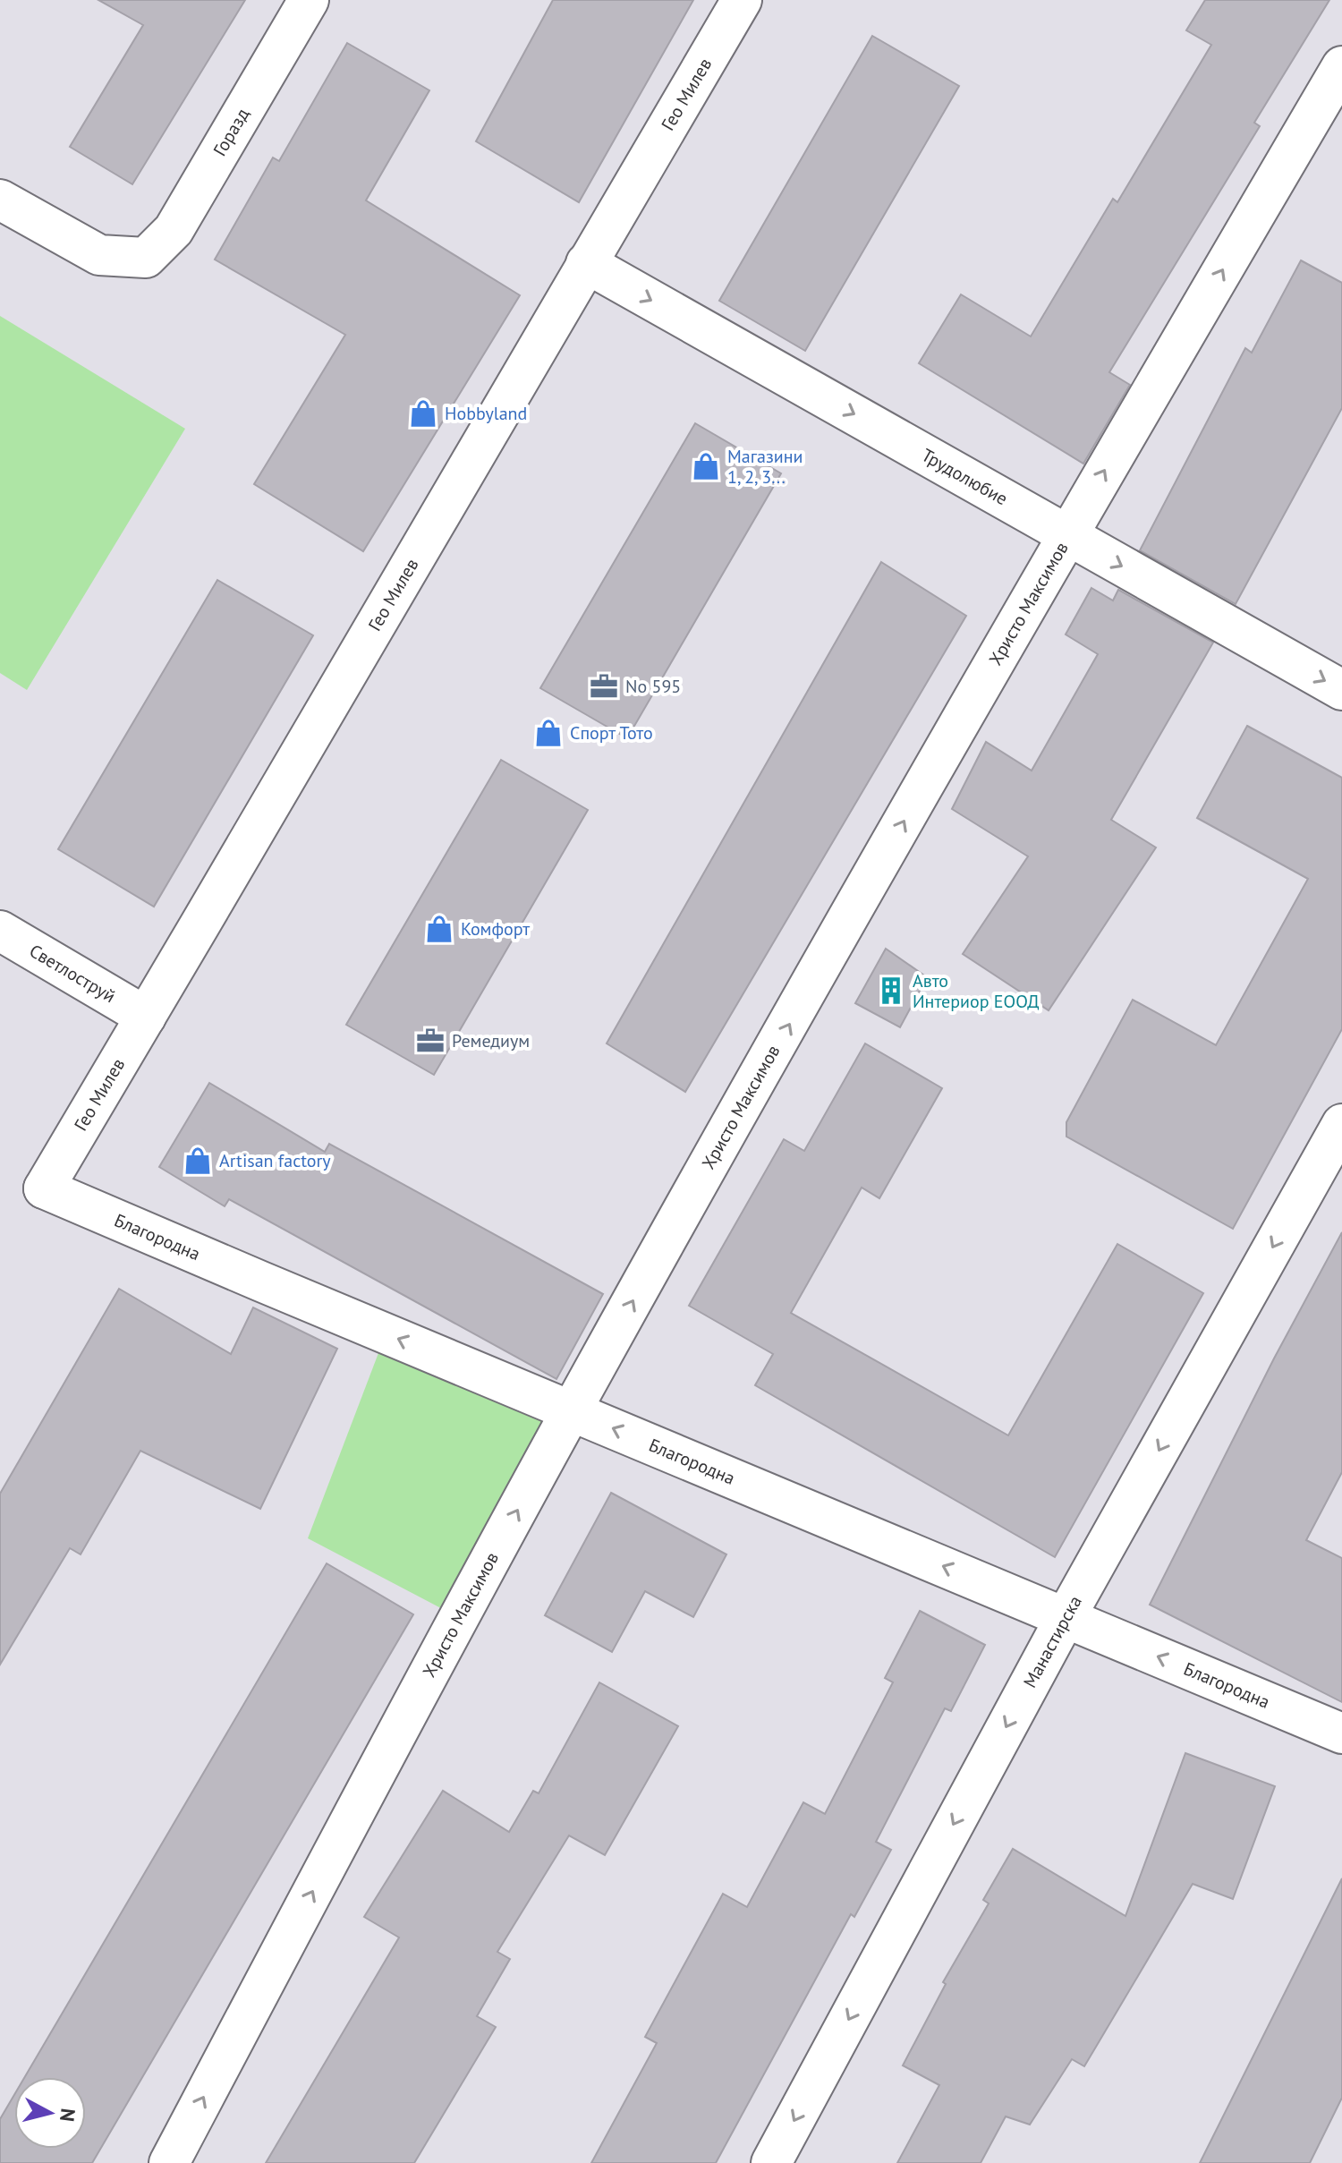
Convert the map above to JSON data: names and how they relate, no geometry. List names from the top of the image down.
{
  "streets": {
    "street": [
      "Гео Милев",
      "Горазд",
      "Трудолюбие",
      "Христо Максимов",
      "Светлоструй",
      "Благородна",
      "Манастирска"
    ]
  },
  "crossings": [
    ["Гео Милев", "Трудолюбие"],
    ["Гео Милев", "Светлоструй"],
    ["Гео Милев", "Благородна"],
    ["Трудолюбие", "Христо Максимов"],
    ["Христо Максимов", "Благородна"],
    ["Благородна", "Манастирска"]
  ],
  "one_way": [
    "Трудолюбие",
    "Христо Максимов",
    "Благородна",
    "Манастирска"
  ],
  "places": {
    "shop": [
      "Hobbyland",
      "Магазини 1, 2, 3...",
      "Спорт Тото",
      "Комфорт",
      "Artisan factory"
    ],
    "office": ["No 595", "Ремедиум"],
    "building": ["Авто Интериор ЕООД"]
  },
  "north": "right"
}
